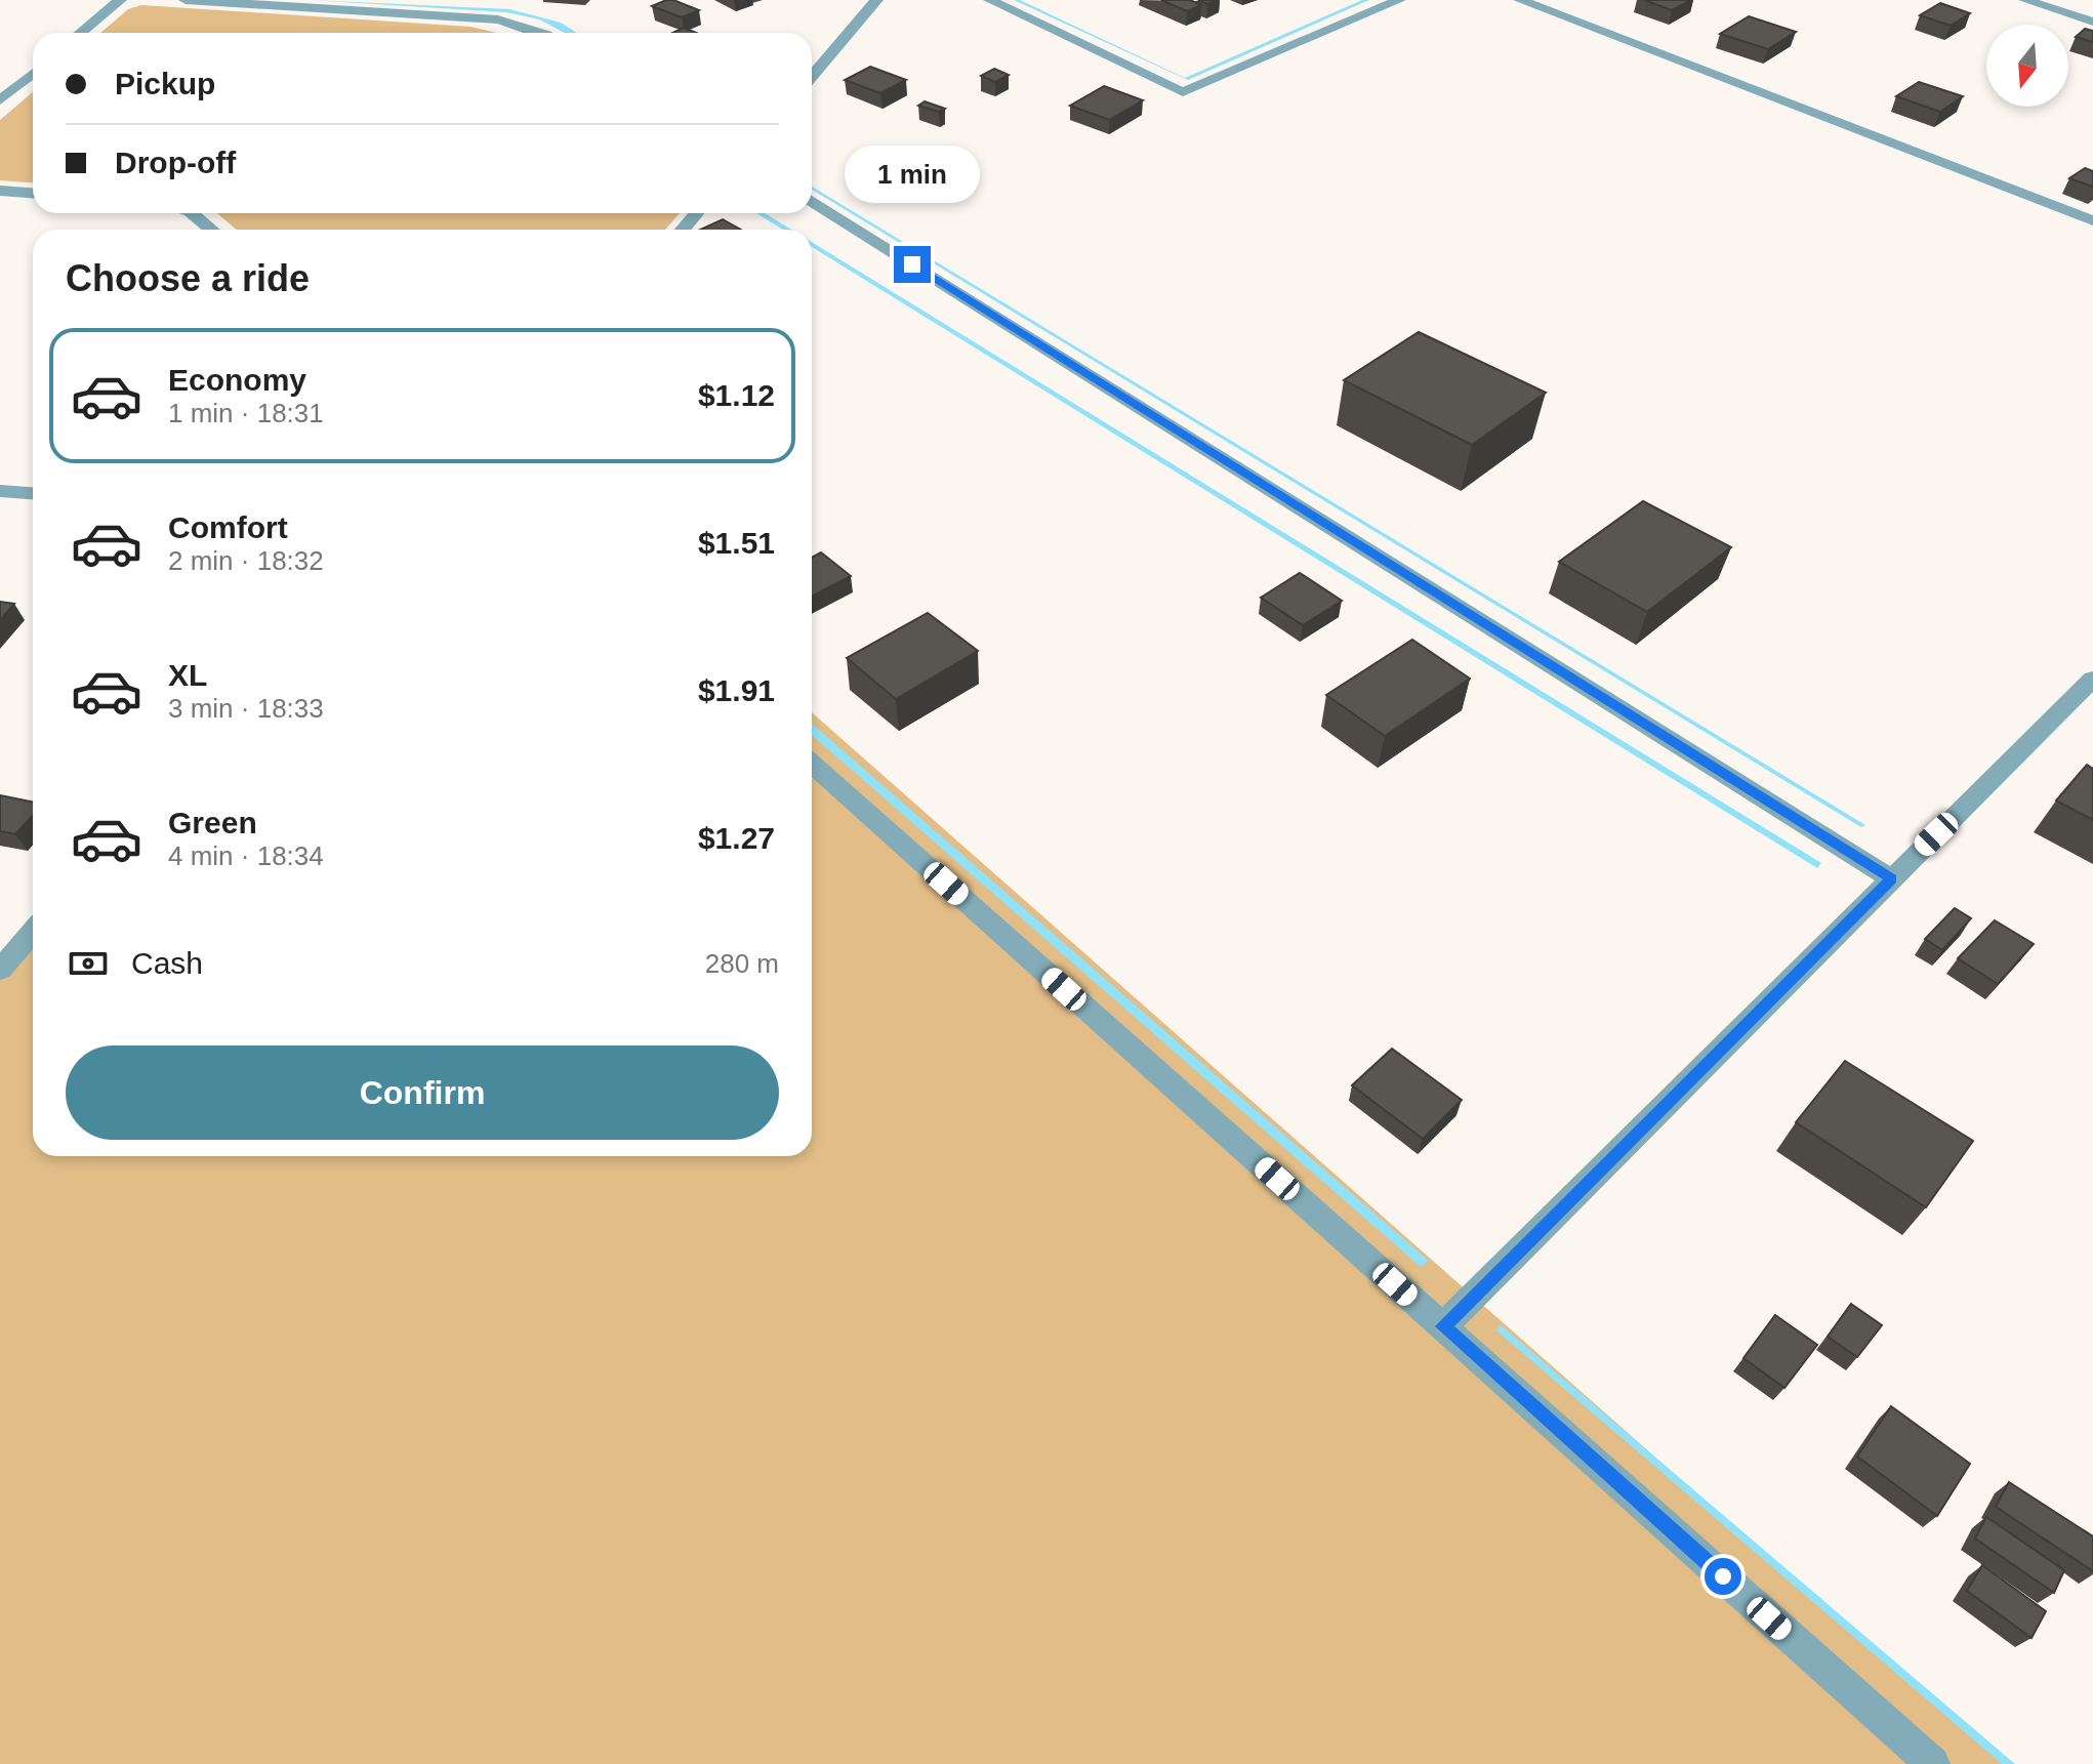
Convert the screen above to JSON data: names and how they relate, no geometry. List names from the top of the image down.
{
  "north": "bottom",
  "page": {
    "banner": ["Pickup", "Drop-off"],
    "bubble": "1 min",
    "heading": "Choose a ride",
    "list": [
      {
        "name": "Economy",
        "note": "1 min · 18:31",
        "value": "$1.12"
      },
      {
        "name": "Comfort",
        "note": "2 min · 18:32",
        "value": "$1.51"
      },
      {
        "name": "XL",
        "note": "3 min · 18:33",
        "value": "$1.91"
      },
      {
        "name": "Green",
        "note": "4 min · 18:34",
        "value": "$1.27"
      }
    ],
    "pay": ["Cash", "280 m"],
    "buttons": "Confirm"
  }
}
